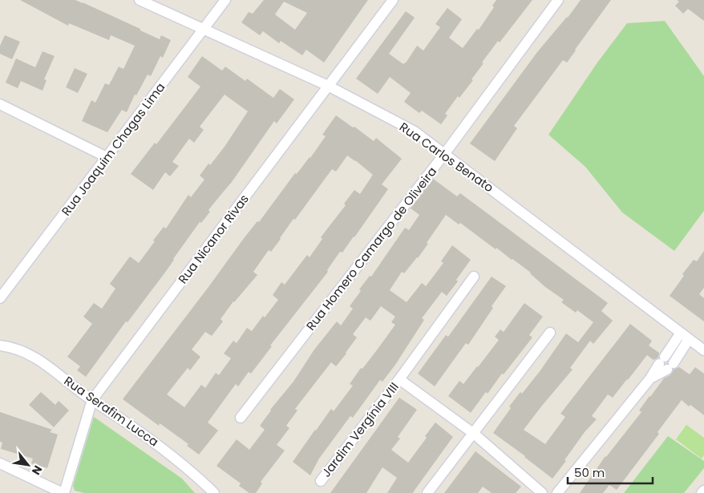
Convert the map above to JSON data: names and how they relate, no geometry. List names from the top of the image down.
{
  "streets": {
    "street": [
      "Rua Joaquim Chagas Lima",
      "Rua Carlos Benato",
      "Rua Nicanor Rivas",
      "Rua Homero Camargo de Oliveira",
      "Rua Serafim Lucca",
      "Jardim Vergínia VIII"
    ]
  },
  "crossings": [
    ["Rua Joaquim Chagas Lima", "Rua Carlos Benato"],
    ["Rua Carlos Benato", "Rua Nicanor Rivas"],
    ["Rua Carlos Benato", "Rua Homero Camargo de Oliveira"],
    ["Rua Nicanor Rivas", "Rua Serafim Lucca"]
  ],
  "scale_bar": "50 m",
  "north": "bottom right"
}
